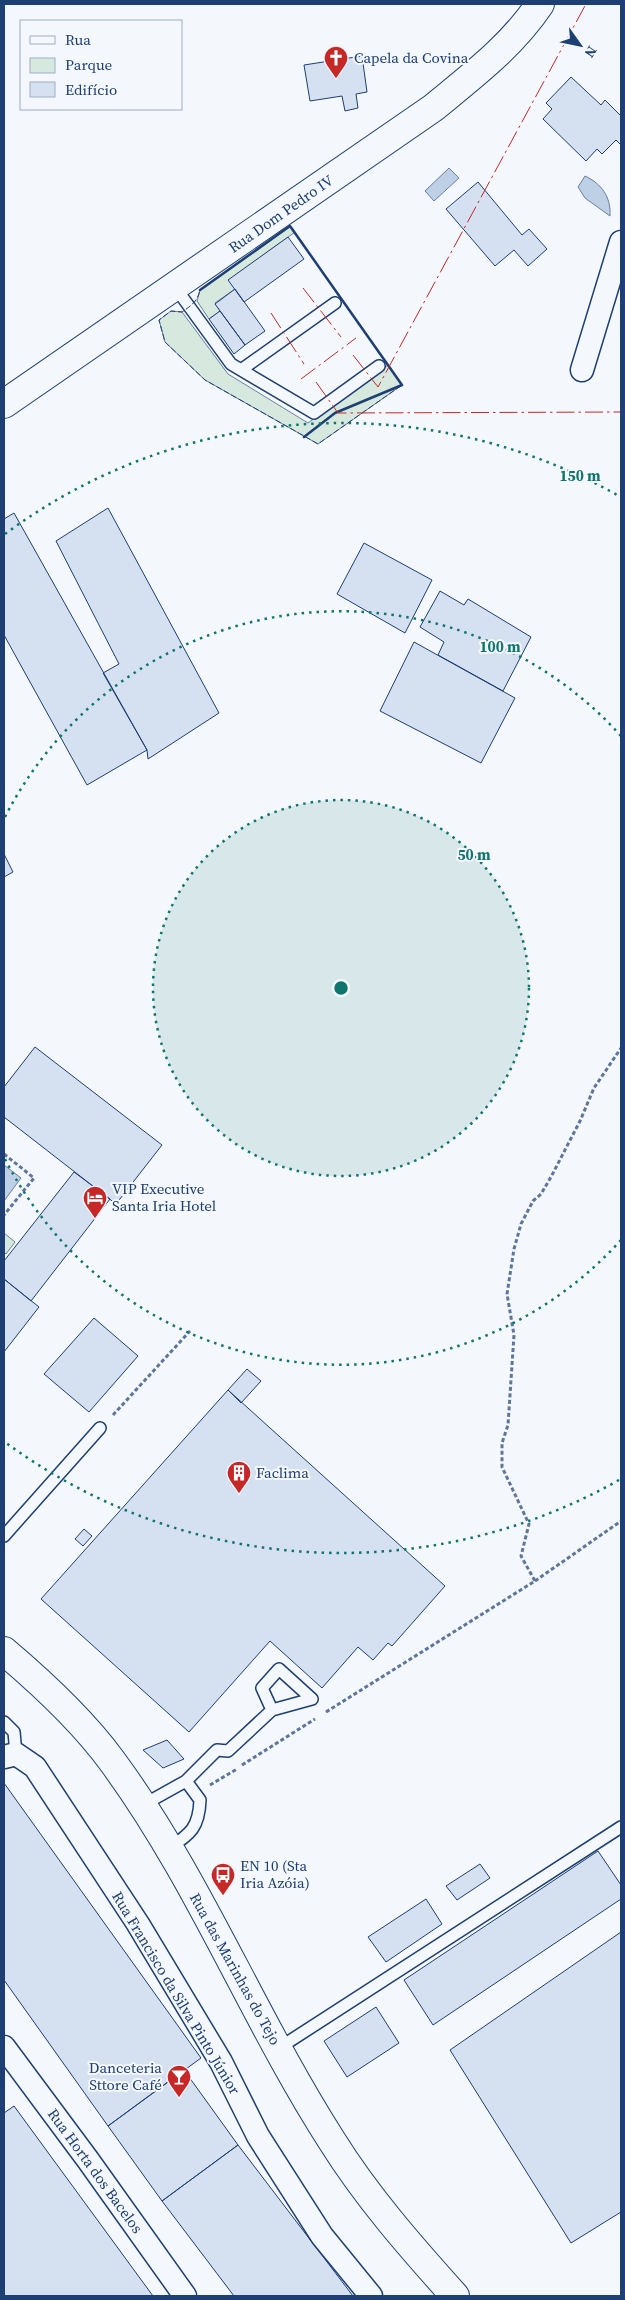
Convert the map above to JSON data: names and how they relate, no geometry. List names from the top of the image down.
{
  "streets": {
    "main road": ["Rua Dom Pedro IV", "Rua das Marinhas do Tejo"],
    "street": ["Rua Francisco da Silva Pinto Júnior", "Rua Horta dos Bacelos"]
  },
  "places": {
    "church": ["Capela da Covina"],
    "hotel": ["VIP Executive Santa Iria Hotel"],
    "building": ["Faclima"],
    "bus stop": ["EN 10 (Sta Iria Azóia)"],
    "bar": ["Danceteria Sttore Café"]
  },
  "legend": ["Rua", "Parque", "Edifício"],
  "north": "bottom right",
  "rings": ["150 m", "100 m", "50 m"]
}
